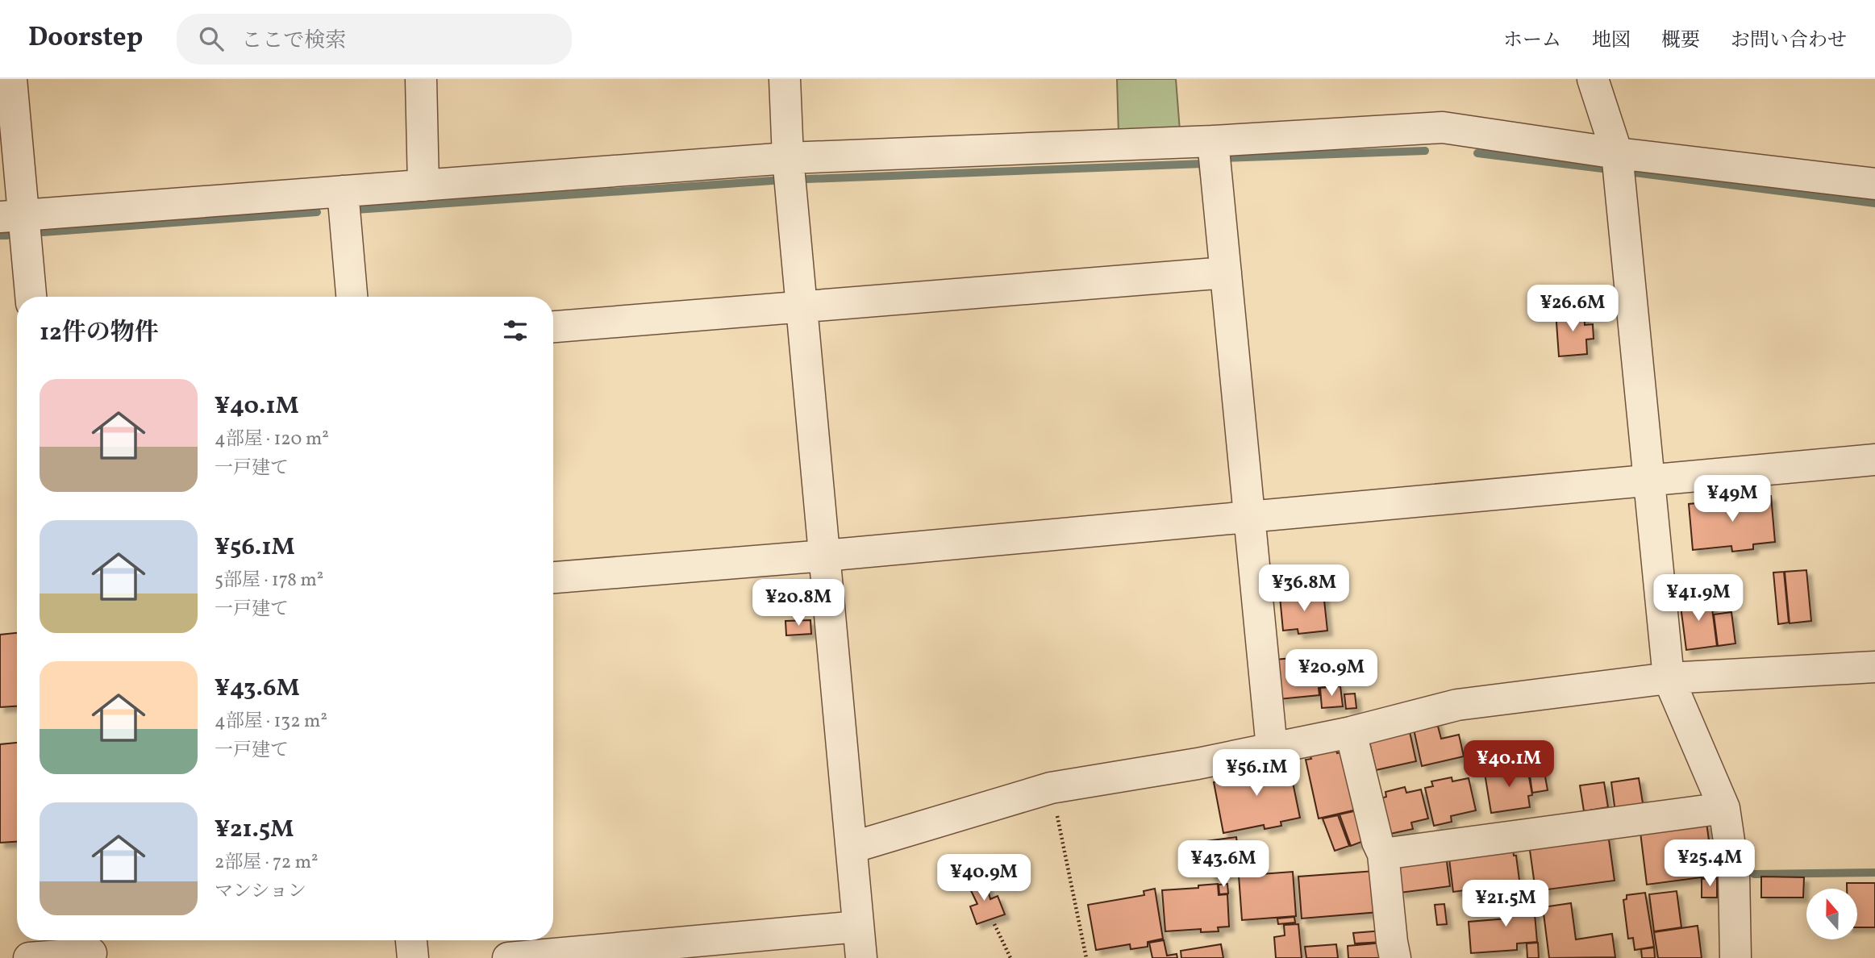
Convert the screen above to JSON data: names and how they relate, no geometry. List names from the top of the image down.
{
  "north": "top",
  "page": {
    "header": "Doorstep",
    "search": "ここで検索",
    "nav": [
      "ホーム",
      "地図",
      "概要",
      "お問い合わせ"
    ],
    "price": [
      "¥26.6M",
      "¥49M",
      "¥36.8M",
      "¥41.9M",
      "¥20.8M",
      "¥20.9M",
      "¥40.1M",
      "¥56.1M",
      "¥25.4M",
      "¥43.6M",
      "¥40.9M",
      "¥21.5M"
    ],
    "heading": "12件の物件",
    "list": [
      {
        "name": "¥40.1M",
        "note": "4部屋 · 120 m² · 一戸建て"
      },
      {
        "name": "¥56.1M",
        "note": "5部屋 · 178 m² · 一戸建て"
      },
      {
        "name": "¥43.6M",
        "note": "4部屋 · 132 m² · 一戸建て"
      },
      {
        "name": "¥21.5M",
        "note": "2部屋 · 72 m² · マンション"
      }
    ]
  }
}
